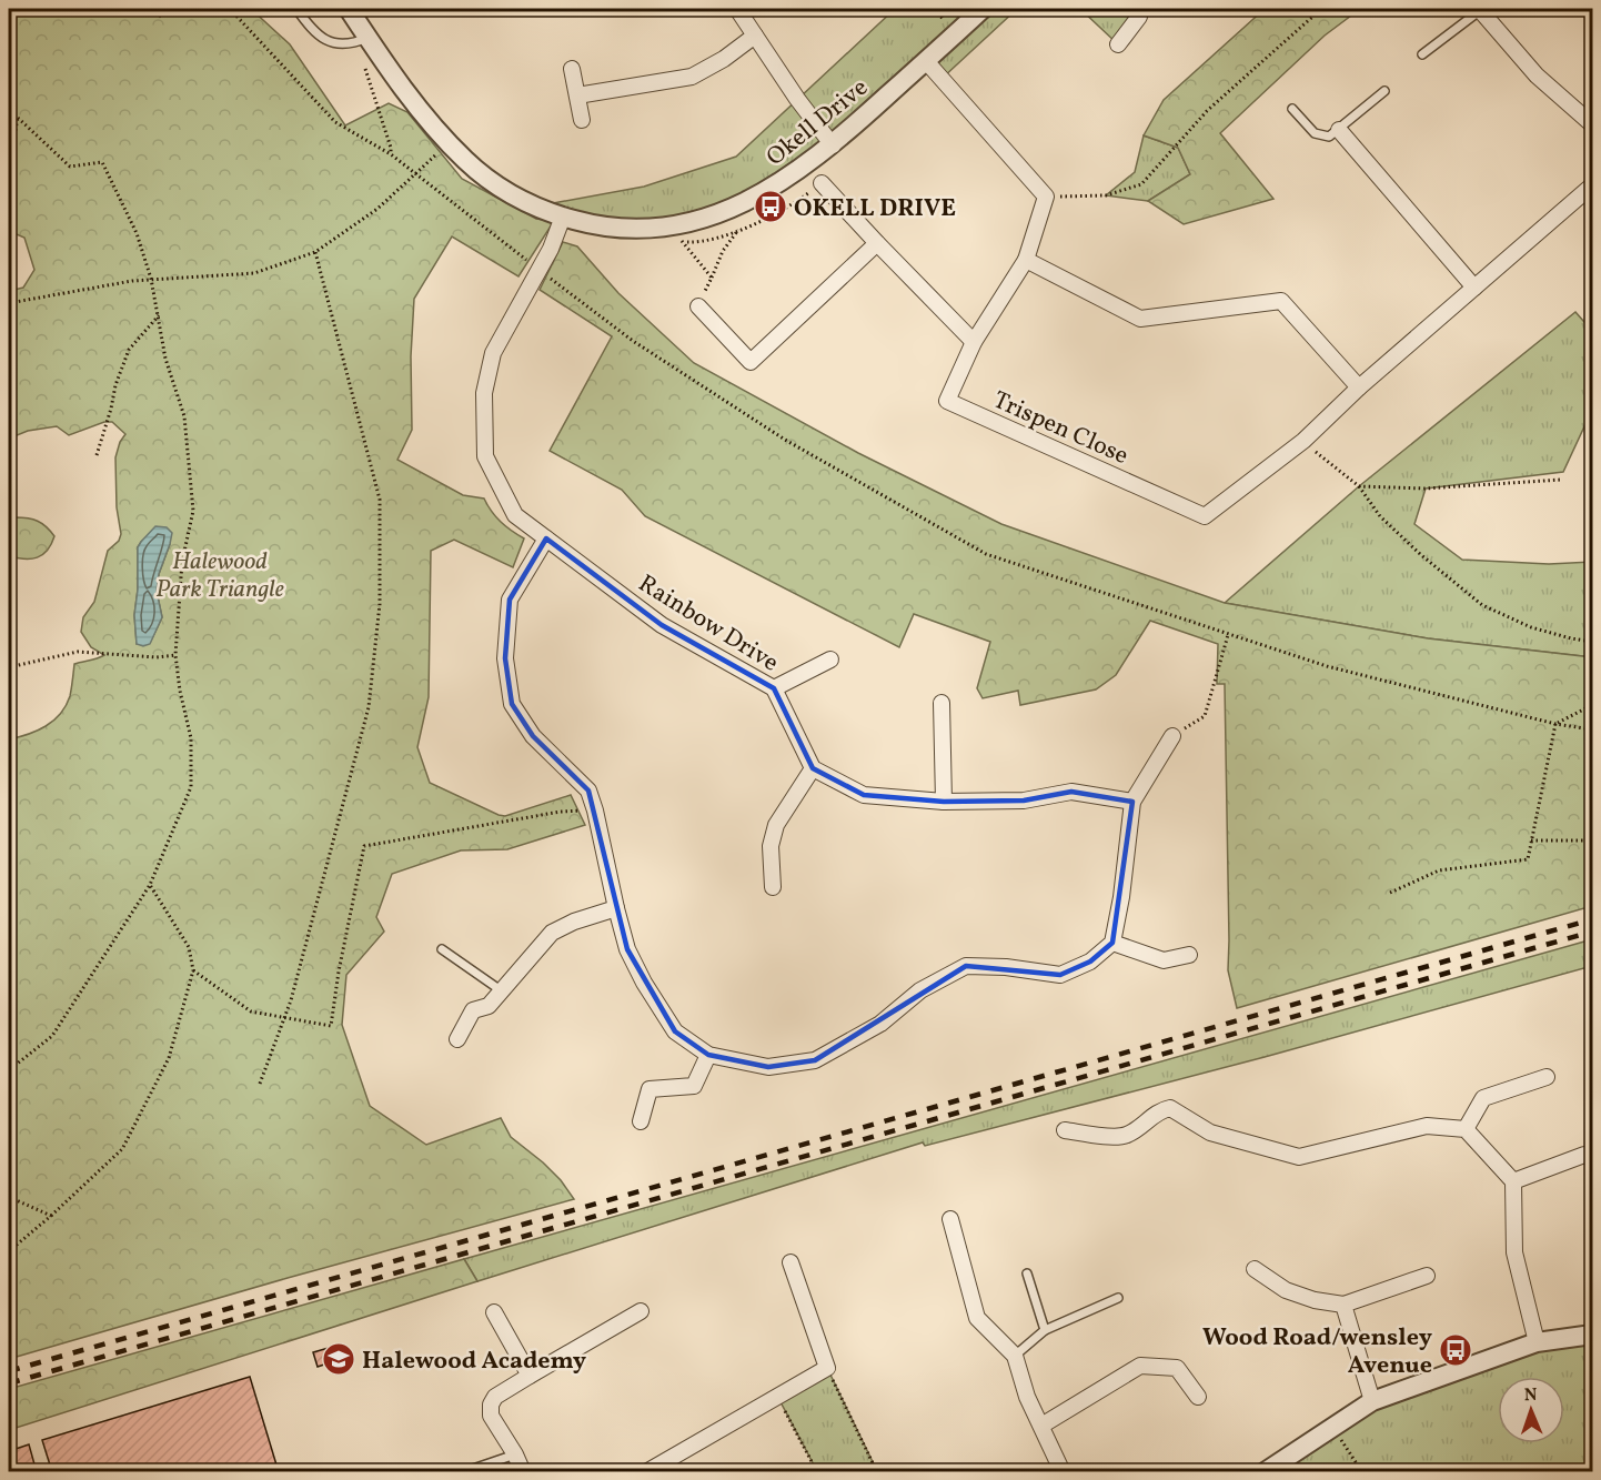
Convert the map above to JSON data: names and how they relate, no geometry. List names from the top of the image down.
{
  "streets": {
    "street": ["Okell Drive", "Trispen Close", "Rainbow Drive"]
  },
  "crossings": [
    ["Okell Drive", "Rainbow Drive"]
  ],
  "parks": ["Halewood Park Triangle"],
  "places": {
    "bus stop": ["OKELL DRIVE", "Wood Road/wensley Avenue"],
    "school or university": ["Halewood Academy"]
  },
  "north": "top"
}
